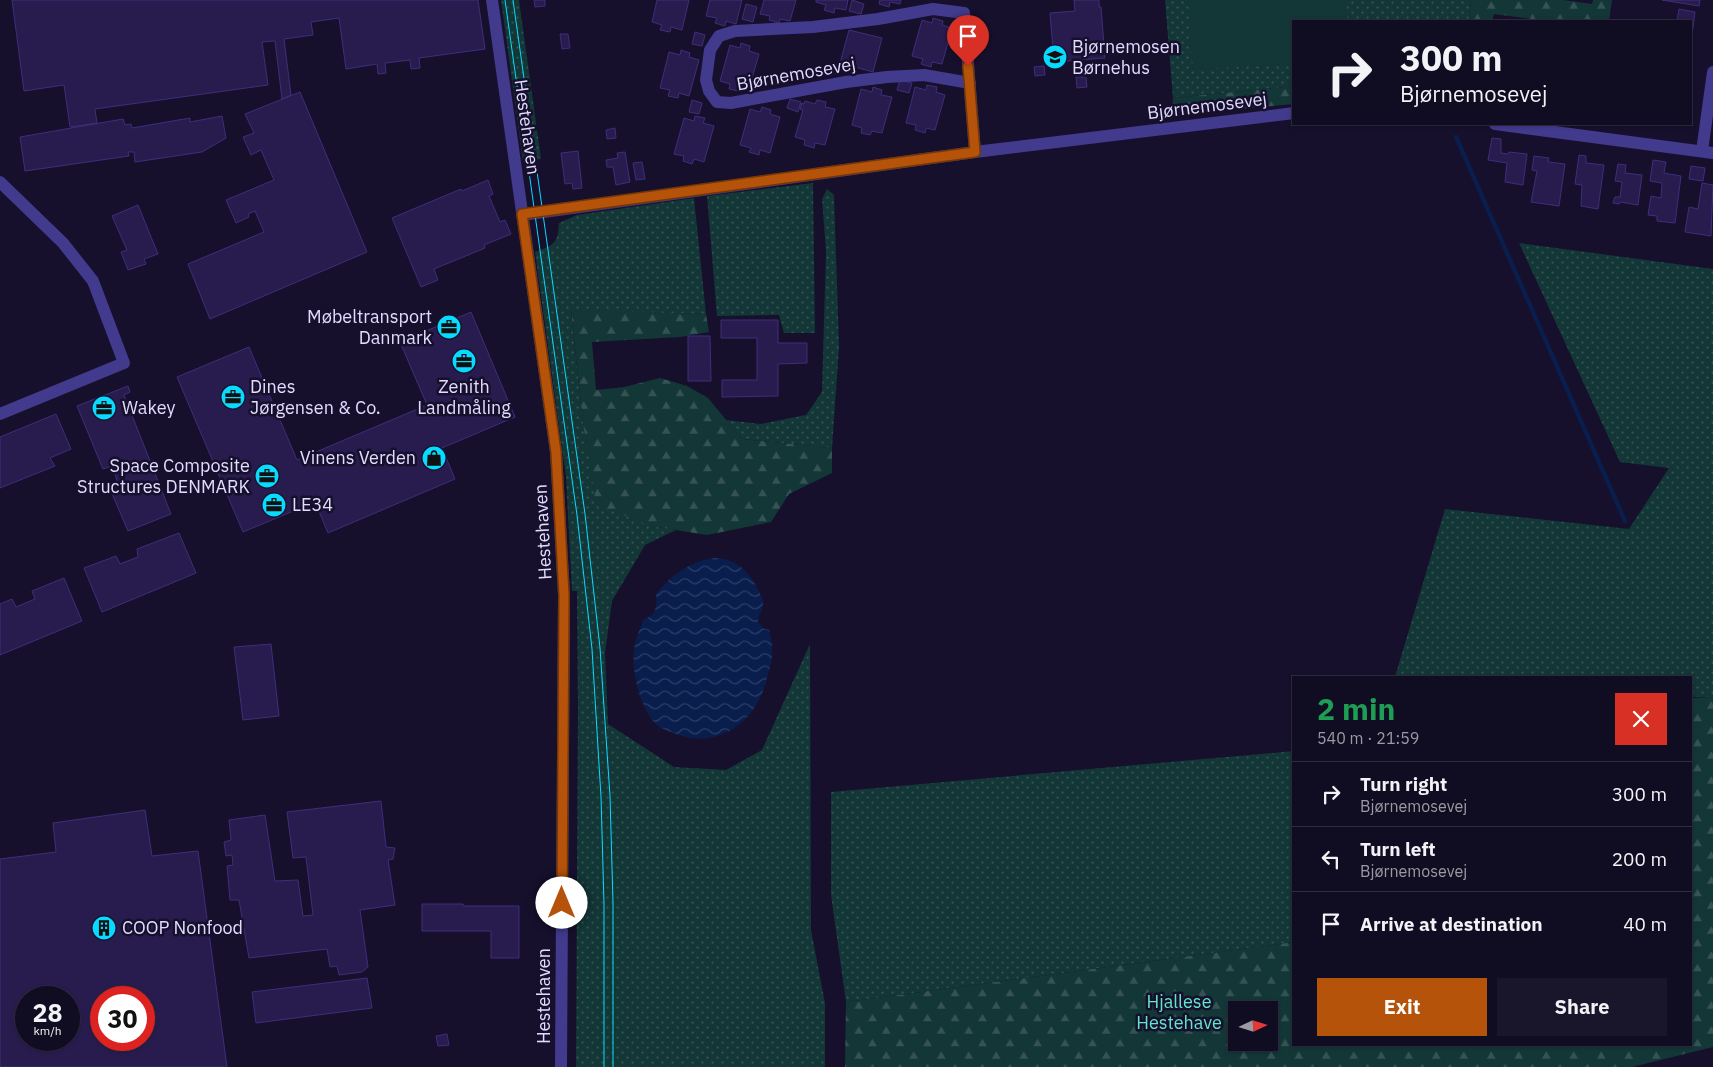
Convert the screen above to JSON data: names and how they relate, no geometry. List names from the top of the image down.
{
  "streets": {
    "street": ["Bjørnemosevej", "Hestehaven"]
  },
  "crossings": [
    ["Bjørnemosevej", "Hestehaven"]
  ],
  "parks": ["Hjallese Hestehave"],
  "places": {
    "school or university": ["Bjørnemosen Børnehus"],
    "office": [
      "Møbeltransport Danmark",
      "Zenith Landmåling",
      "Dines Jørgensen & Co.",
      "Wakey",
      "Space Composite Structures DENMARK",
      "LE34"
    ],
    "shop": ["Vinens Verden"],
    "building": ["COOP Nonfood"]
  },
  "north": "right",
  "page": {
    "turn": ["300 m", "Bjørnemosevej"],
    "heading": ["2 min", "540 m · 21:59"],
    "list": [
      {
        "name": "Turn right",
        "note": "Bjørnemosevej",
        "value": "300 m"
      },
      {
        "name": "Turn left",
        "note": "Bjørnemosevej",
        "value": "200 m"
      },
      {
        "name": "Arrive at destination",
        "value": "40 m"
      }
    ],
    "buttons": ["Exit", "Share"],
    "speed": "28 km/h",
    "limit": "30"
  }
}
